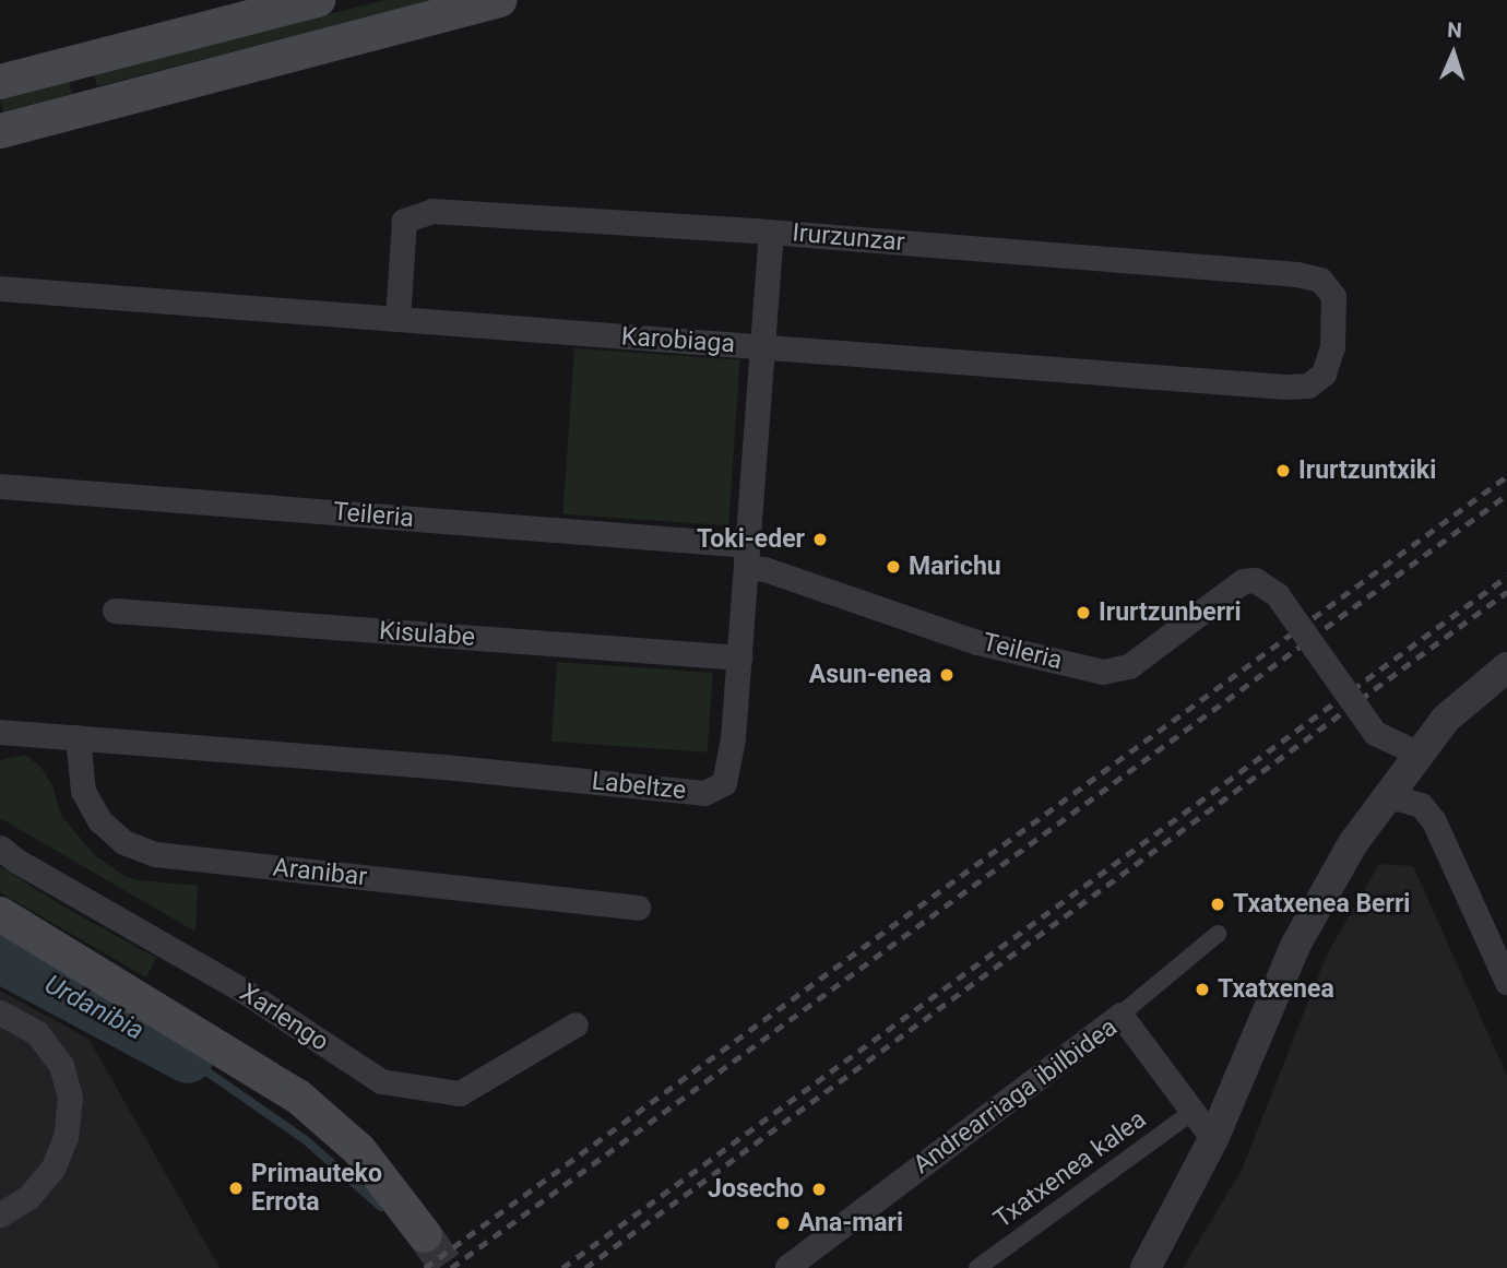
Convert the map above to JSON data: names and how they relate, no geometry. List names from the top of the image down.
{
  "streets": {
    "street": [
      "Irurzunzar",
      "Karobiaga",
      "Teileria",
      "Kisulabe",
      "Labeltze",
      "Aranibar",
      "Xarlengo",
      "Andrearriaga ibilbidea",
      "Txatxenea kalea"
    ]
  },
  "crossings": [
    ["Irurzunzar", "Karobiaga"],
    ["Irurzunzar", "Labeltze"],
    ["Karobiaga", "Labeltze"],
    ["Teileria", "Labeltze"],
    ["Kisulabe", "Labeltze"],
    ["Labeltze", "Aranibar"],
    ["Andrearriaga ibilbidea", "Txatxenea kalea"]
  ],
  "water": ["Urdanibia"],
  "places": [
    "Irurtzuntxiki",
    "Toki-eder",
    "Marichu",
    "Irurtzunberri",
    "Asun-enea",
    "Txatxenea Berri",
    "Txatxenea",
    "Primauteko Errota",
    "Josecho",
    "Ana-mari"
  ],
  "north": "top"
}
